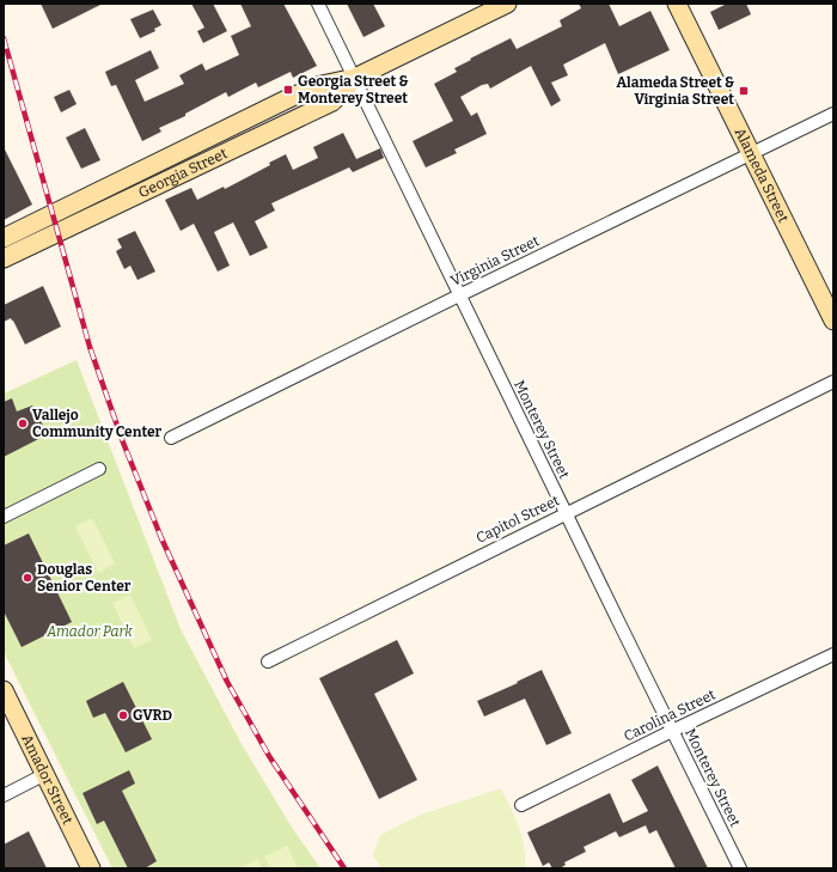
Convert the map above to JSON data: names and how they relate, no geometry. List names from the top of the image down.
{
  "streets": {
    "main road": ["Georgia Street", "Alameda Street", "Amador Street"],
    "street": [
      "Virginia Street",
      "Monterey Street",
      "Capitol Street",
      "Carolina Street"
    ]
  },
  "crossings": [
    ["Georgia Street", "Monterey Street"],
    ["Alameda Street", "Virginia Street"],
    ["Virginia Street", "Monterey Street"],
    ["Monterey Street", "Capitol Street"],
    ["Monterey Street", "Carolina Street"]
  ],
  "parks": ["Amador Park"],
  "places": {
    "transit": ["Georgia Street & Monterey Street", "Alameda Street & Virginia Street"],
    "other": ["Vallejo Community Center", "Douglas Senior Center", "GVRD"]
  }
}
